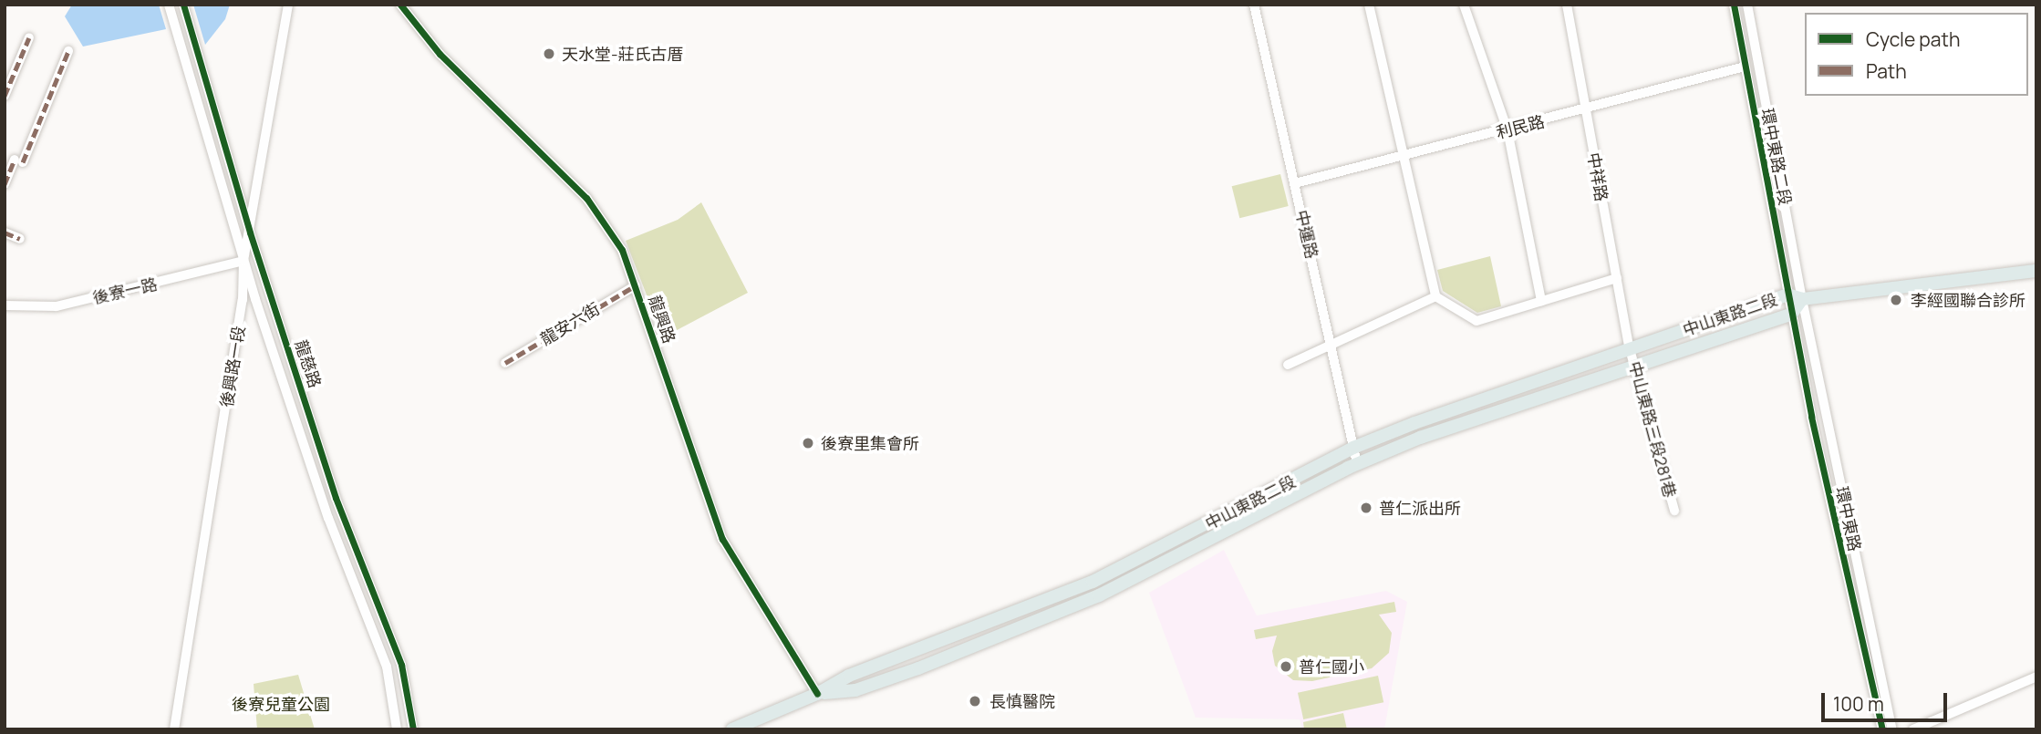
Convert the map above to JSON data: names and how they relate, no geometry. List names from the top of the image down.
{
  "streets": {
    "main road": ["中山東路二段"],
    "street": [
      "利民路",
      "環中東路二段",
      "中祥路",
      "中運路",
      "後寮一路",
      "龍興路",
      "龍安六街",
      "龍慈路",
      "後興路一段",
      "中山東路三段281巷",
      "環中東路"
    ]
  },
  "crossings": [
    ["利民路", "環中東路二段"],
    ["利民路", "中祥路"],
    ["利民路", "中運路"],
    ["環中東路二段", "中山東路二段"],
    ["環中東路二段", "環中東路"],
    ["中祥路", "中山東路二段"],
    ["中祥路", "中山東路三段281巷"],
    ["中運路", "中山東路二段"],
    ["後寮一路", "龍慈路"],
    ["後寮一路", "後興路一段"],
    ["中山東路二段", "龍興路"],
    ["中山東路二段", "中山東路三段281巷"],
    ["中山東路二段", "環中東路"],
    ["龍興路", "龍安六街"],
    ["龍慈路", "後興路一段"]
  ],
  "parks": ["後寮兒童公園"],
  "places": [
    "天水堂-莊氏古厝",
    "李經國聯合診所",
    "後寮里集會所",
    "普仁派出所",
    "普仁國小",
    "長慎醫院"
  ],
  "legend": ["Cycle path", "Path"],
  "scale_bar": "100 m"
}
